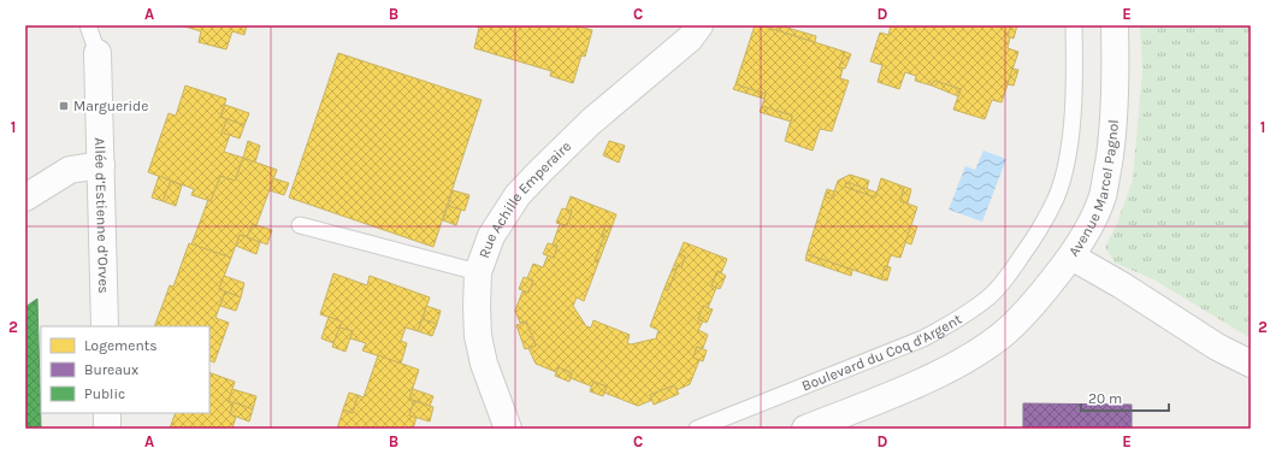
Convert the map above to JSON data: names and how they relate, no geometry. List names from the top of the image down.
{
  "streets": {
    "street": ["Avenue Marcel Pagnol", "Rue Achille Emperaire", "Allée d’Estienne d’Orves"],
    "lane": ["Boulevard du Coq d'Argent"]
  },
  "places": {
    "transit": ["Margueride"]
  },
  "legend": ["Logements", "Bureaux", "Public"],
  "scale_bar": "20 m",
  "grid": {
    "columns": [
      "A",
      "B",
      "C",
      "D",
      "E"
    ],
    "rows": ["1", "2"]
  }
}
